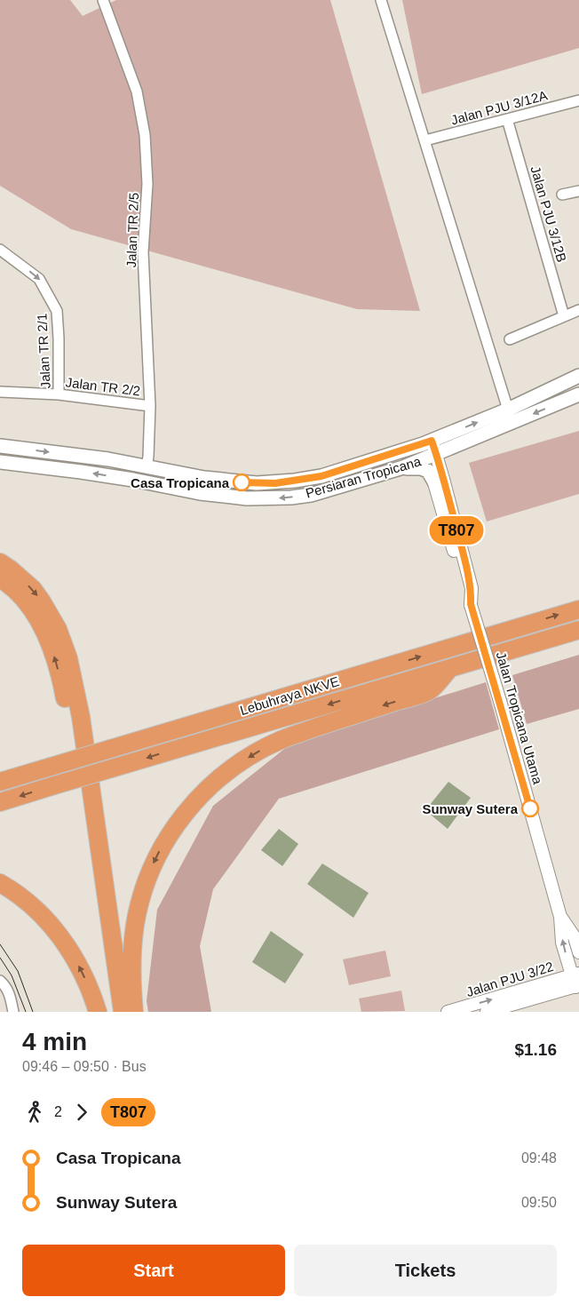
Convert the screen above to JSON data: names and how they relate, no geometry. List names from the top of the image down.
{
  "streets": {
    "highway": ["Lebuhraya NKVE"],
    "main road": ["Persiaran Tropicana"],
    "street": [
      "Jalan PJU 3/12A",
      "Jalan PJU 3/12B",
      "Jalan TR 2/5",
      "Jalan TR 2/1",
      "Jalan TR 2/2",
      "Jalan Tropicana Utama",
      "Jalan PJU 3/22"
    ]
  },
  "crossings": [
    ["Jalan PJU 3/12A", "Jalan PJU 3/12B"],
    ["Jalan TR 2/5", "Jalan TR 2/2"],
    ["Jalan TR 2/5", "Persiaran Tropicana"],
    ["Jalan TR 2/1", "Jalan TR 2/2"],
    ["Persiaran Tropicana", "Jalan Tropicana Utama"],
    ["Jalan Tropicana Utama", "Jalan PJU 3/22"]
  ],
  "one_way": ["Jalan TR 2/1"],
  "places": ["Casa Tropicana", "Sunway Sutera"],
  "lines": ["bus line T807"],
  "page": {
    "on_map": "T807",
    "heading": ["4 min", "09:46 – 09:50 · Bus", "$1.16"],
    "legs": ["2", "T807"],
    "list": [
      {
        "name": "Casa Tropicana",
        "value": "09:48"
      },
      {
        "name": "Sunway Sutera",
        "value": "09:50"
      }
    ],
    "buttons": ["Start", "Tickets"]
  }
}
